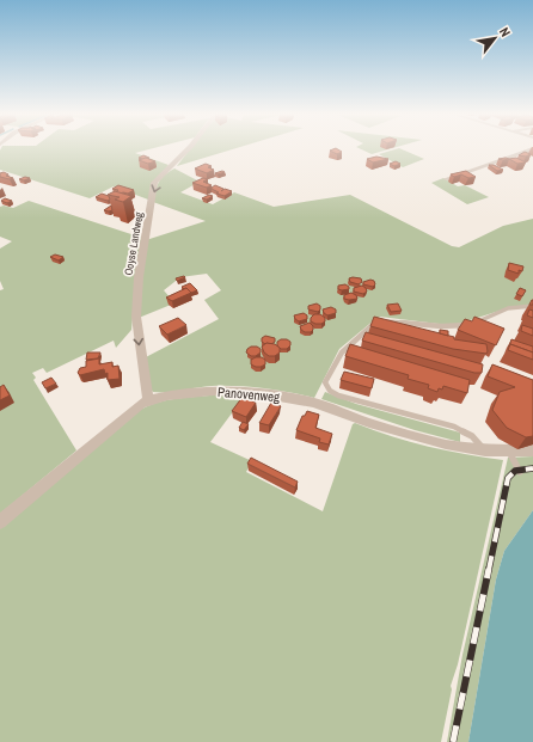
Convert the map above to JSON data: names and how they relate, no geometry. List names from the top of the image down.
{
  "streets": {
    "street": ["Ooyse Landweg", "Panovenweg"]
  },
  "crossings": [
    ["Ooyse Landweg", "Panovenweg"]
  ],
  "one_way": ["Ooyse Landweg"],
  "north": "top right"
}
